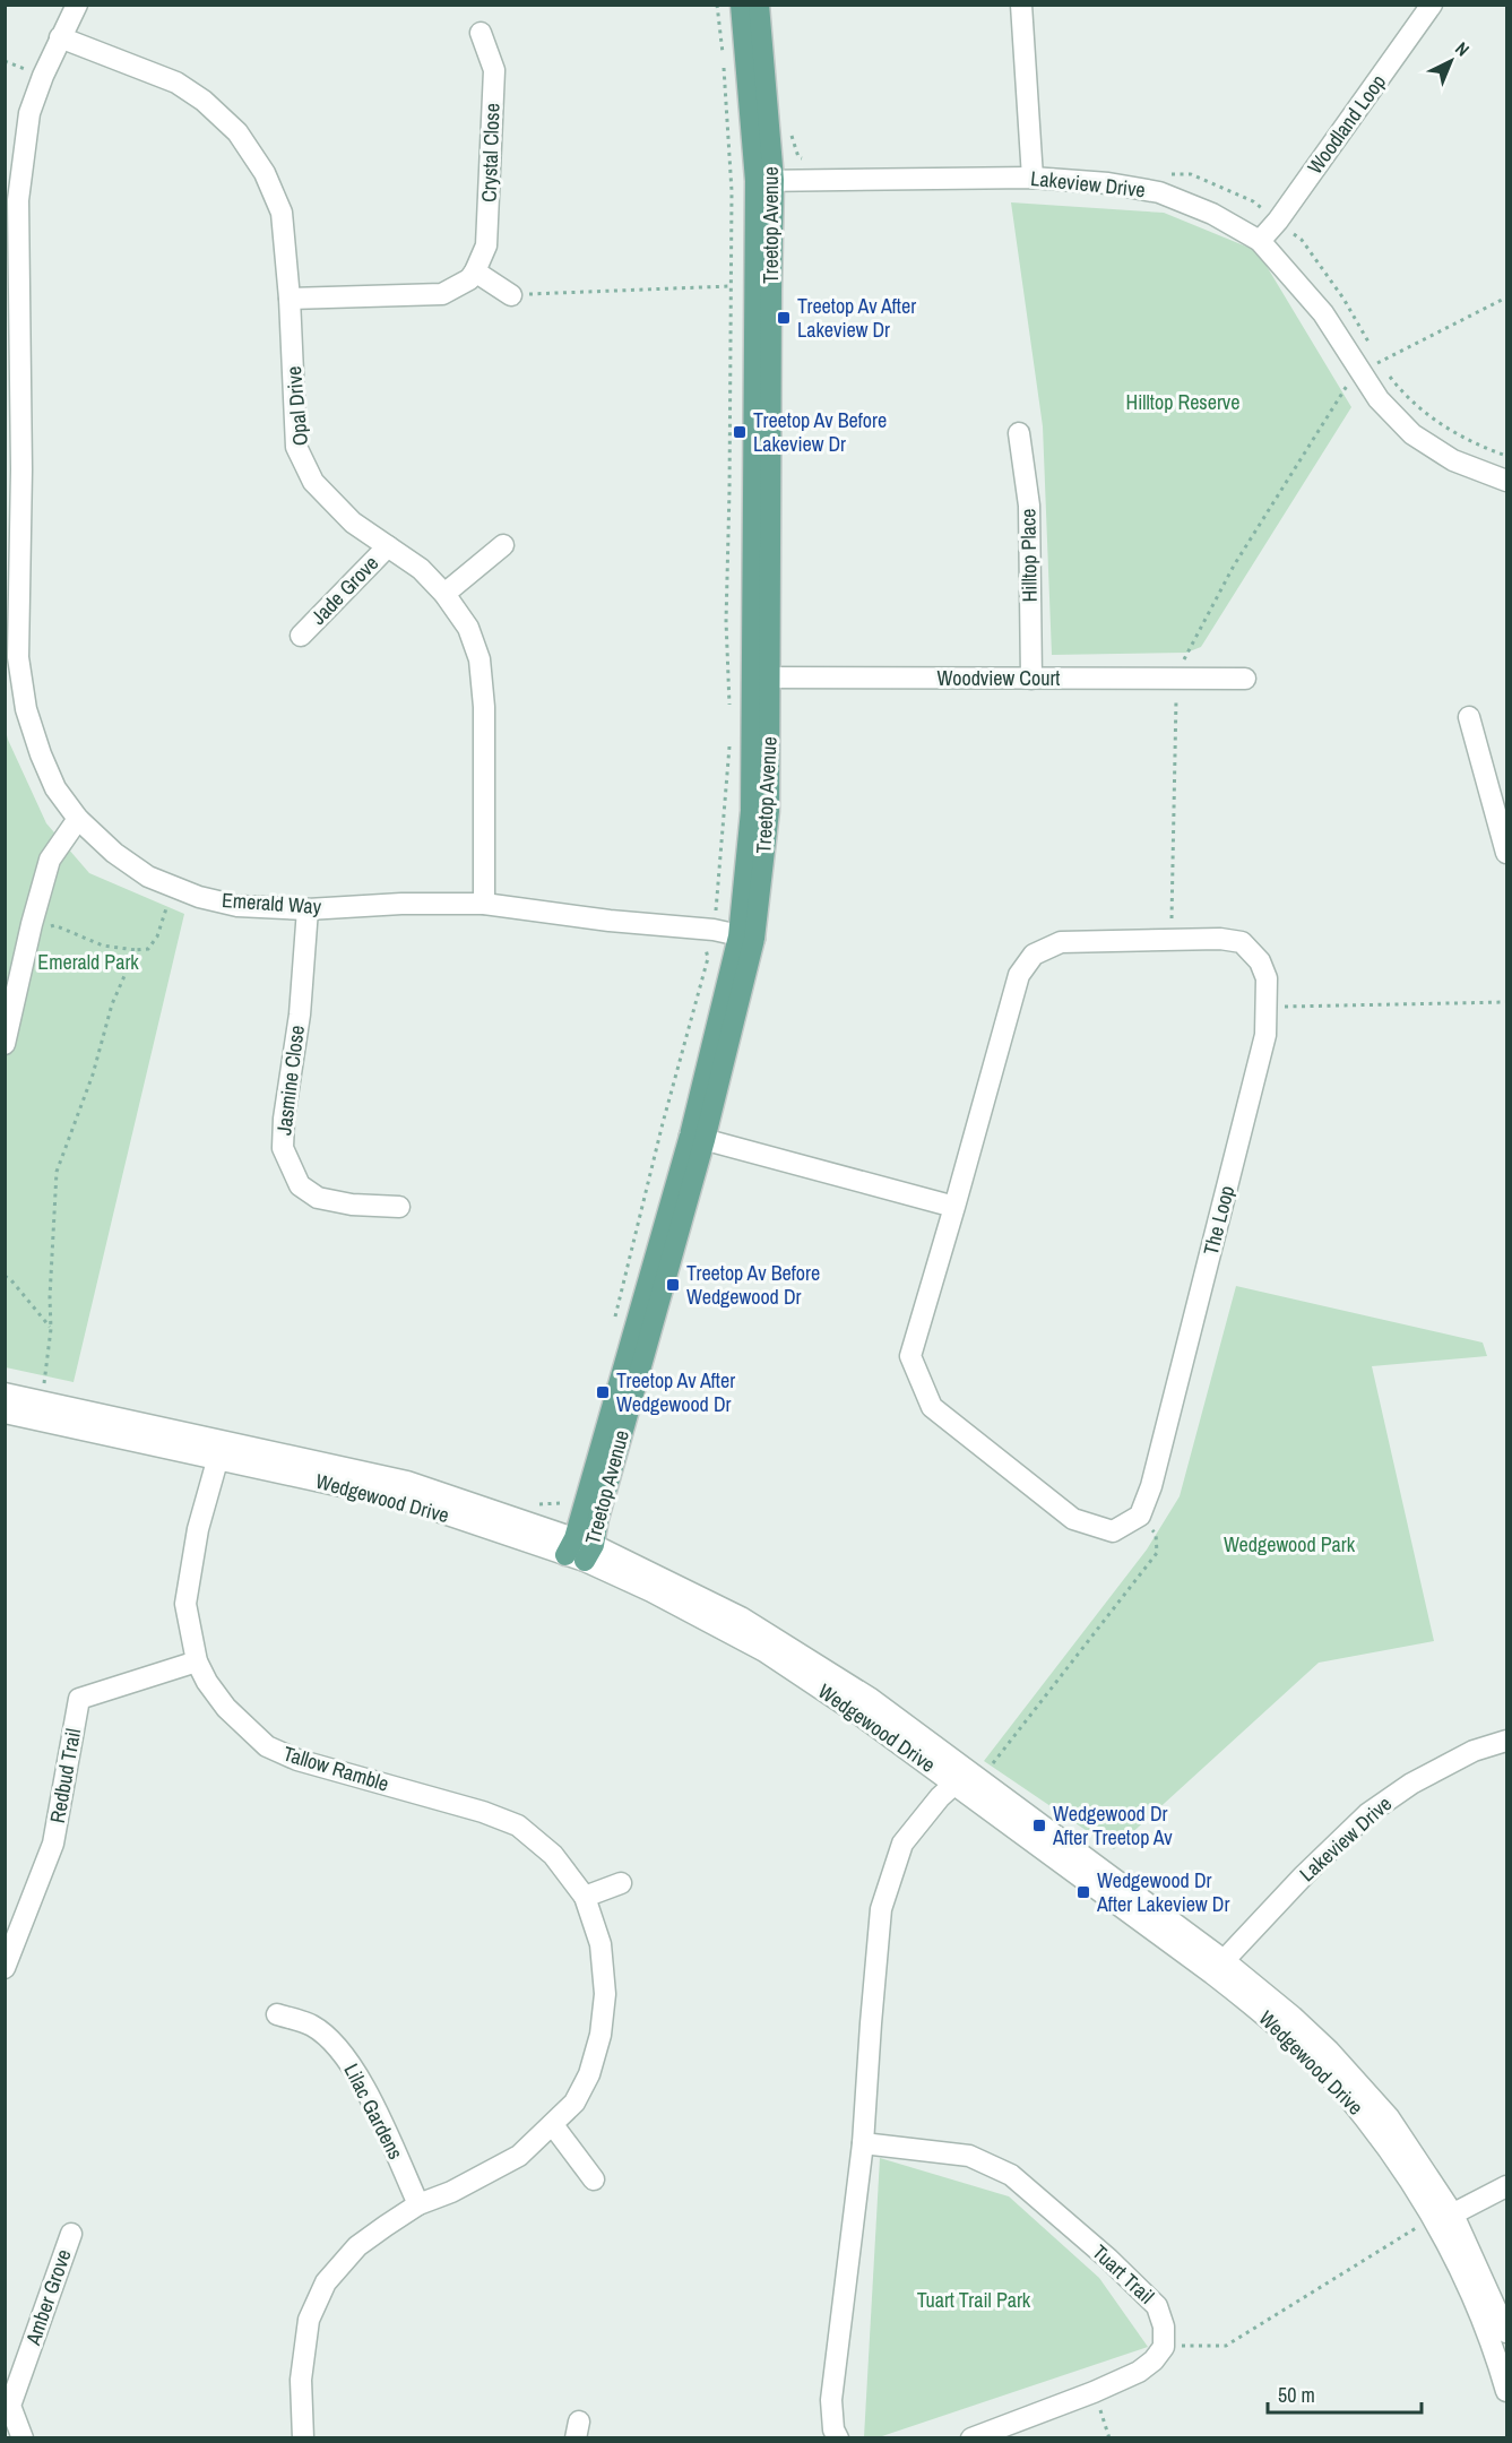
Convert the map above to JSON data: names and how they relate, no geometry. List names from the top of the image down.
{
  "streets": {
    "main road": ["Treetop Avenue"],
    "street": [
      "Woodland Loop",
      "Crystal Close",
      "Lakeview Drive",
      "Opal Drive",
      "Hilltop Place",
      "Jade Grove",
      "Woodview Court",
      "Emerald Way",
      "Jasmine Close",
      "The Loop",
      "Wedgewood Drive",
      "Tallow Ramble",
      "Redbud Trail",
      "Lilac Gardens",
      "Tuart Trail",
      "Amber Grove"
    ]
  },
  "crossings": [
    ["Woodland Loop", "Lakeview Drive"],
    ["Lakeview Drive", "Treetop Avenue"],
    ["Lakeview Drive", "Wedgewood Drive"],
    ["Treetop Avenue", "Woodview Court"],
    ["Treetop Avenue", "Emerald Way"],
    ["Treetop Avenue", "Wedgewood Drive"],
    ["Opal Drive", "Jade Grove"],
    ["Opal Drive", "Emerald Way"],
    ["Hilltop Place", "Woodview Court"],
    ["Emerald Way", "Jasmine Close"],
    ["Wedgewood Drive", "Tallow Ramble"],
    ["Tallow Ramble", "Redbud Trail"],
    ["Tallow Ramble", "Lilac Gardens"]
  ],
  "parks": [
    "Hilltop Reserve",
    "Emerald Park",
    "Wedgewood Park",
    "Tuart Trail Park"
  ],
  "places": {
    "transit": [
      "Treetop Av After Lakeview Dr",
      "Treetop Av Before Lakeview Dr",
      "Treetop Av Before Wedgewood Dr",
      "Treetop Av After Wedgewood Dr",
      "Wedgewood Dr After Treetop Av",
      "Wedgewood Dr After Lakeview Dr"
    ]
  },
  "scale_bar": "50 m",
  "north": "top right"
}
